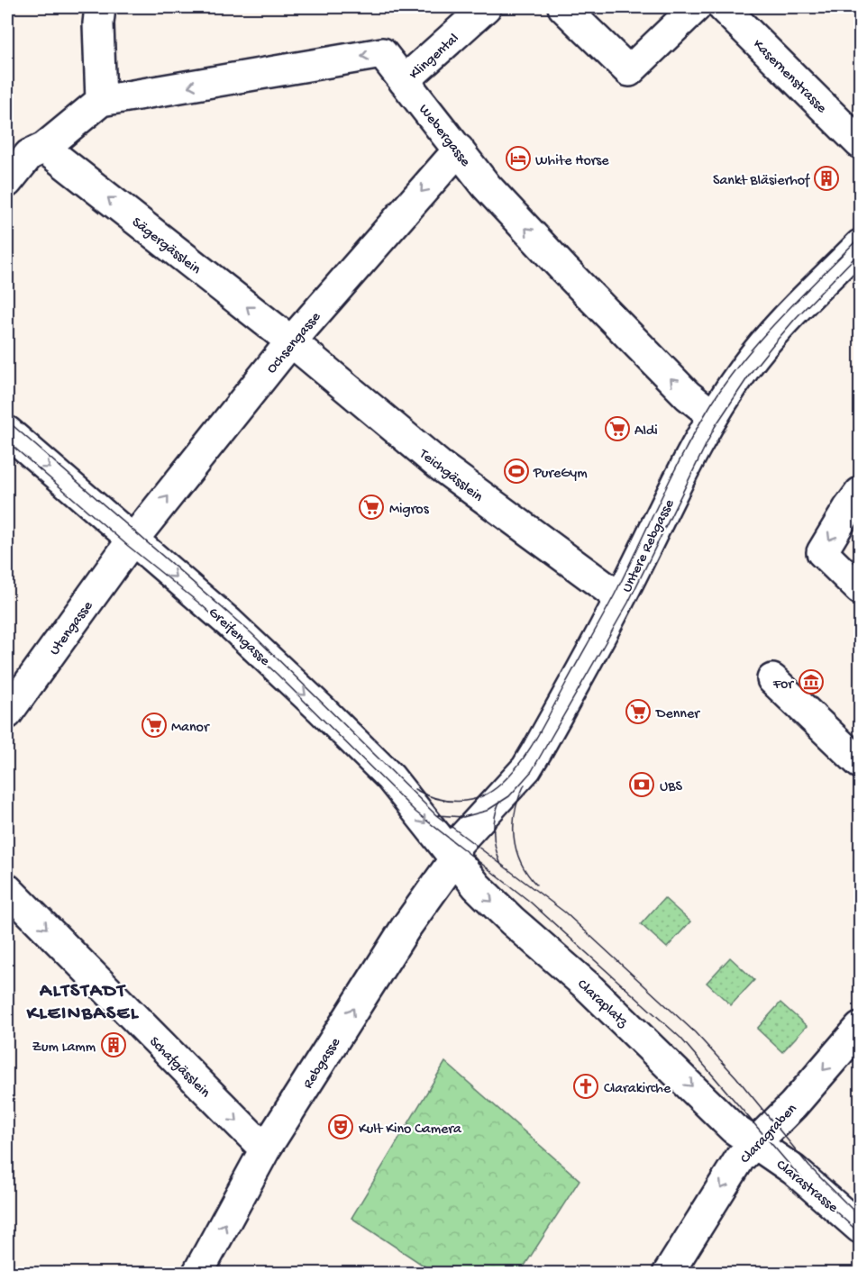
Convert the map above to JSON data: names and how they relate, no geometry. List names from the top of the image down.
{
  "streets": {
    "street": [
      "Klingental",
      "Kasernenstrasse",
      "Webergasse",
      "Sägergässlein",
      "Ochsengasse",
      "Teichgässlein",
      "Untere Rebgasse",
      "Utengasse",
      "Greifengasse",
      "Claraplatz",
      "Rebgasse",
      "Schafgässlein",
      "Claragraben",
      "Clarastrasse"
    ]
  },
  "crossings": [
    ["Klingental", "Webergasse"],
    ["Webergasse", "Ochsengasse"],
    ["Webergasse", "Untere Rebgasse"],
    ["Sägergässlein", "Ochsengasse"],
    ["Sägergässlein", "Teichgässlein"],
    ["Ochsengasse", "Teichgässlein"],
    ["Ochsengasse", "Utengasse"],
    ["Ochsengasse", "Greifengasse"],
    ["Teichgässlein", "Untere Rebgasse"],
    ["Untere Rebgasse", "Greifengasse"],
    ["Untere Rebgasse", "Claraplatz"],
    ["Untere Rebgasse", "Rebgasse"],
    ["Utengasse", "Greifengasse"],
    ["Greifengasse", "Claraplatz"],
    ["Greifengasse", "Rebgasse"],
    ["Claraplatz", "Rebgasse"],
    ["Claraplatz", "Claragraben"],
    ["Claraplatz", "Clarastrasse"],
    ["Rebgasse", "Schafgässlein"],
    ["Claragraben", "Clarastrasse"]
  ],
  "one_way": [
    "Webergasse",
    "Sägergässlein",
    "Greifengasse",
    "Claraplatz",
    "Rebgasse",
    "Schafgässlein",
    "Claragraben"
  ],
  "districts": ["ALTSTADT KLEINBASEL"],
  "places": {
    "hotel": ["White Horse"],
    "building": ["Sankt Bläsierhof", "Zum Lamm"],
    "supermarket": [
      "Aldi",
      "Migros",
      "Denner",
      "Manor"
    ],
    "sports": ["PureGym"],
    "museum": ["For"],
    "bank": ["UBS"],
    "church": ["Clarakirche"],
    "theatre": ["Kult Kino Camera"]
  }
}
